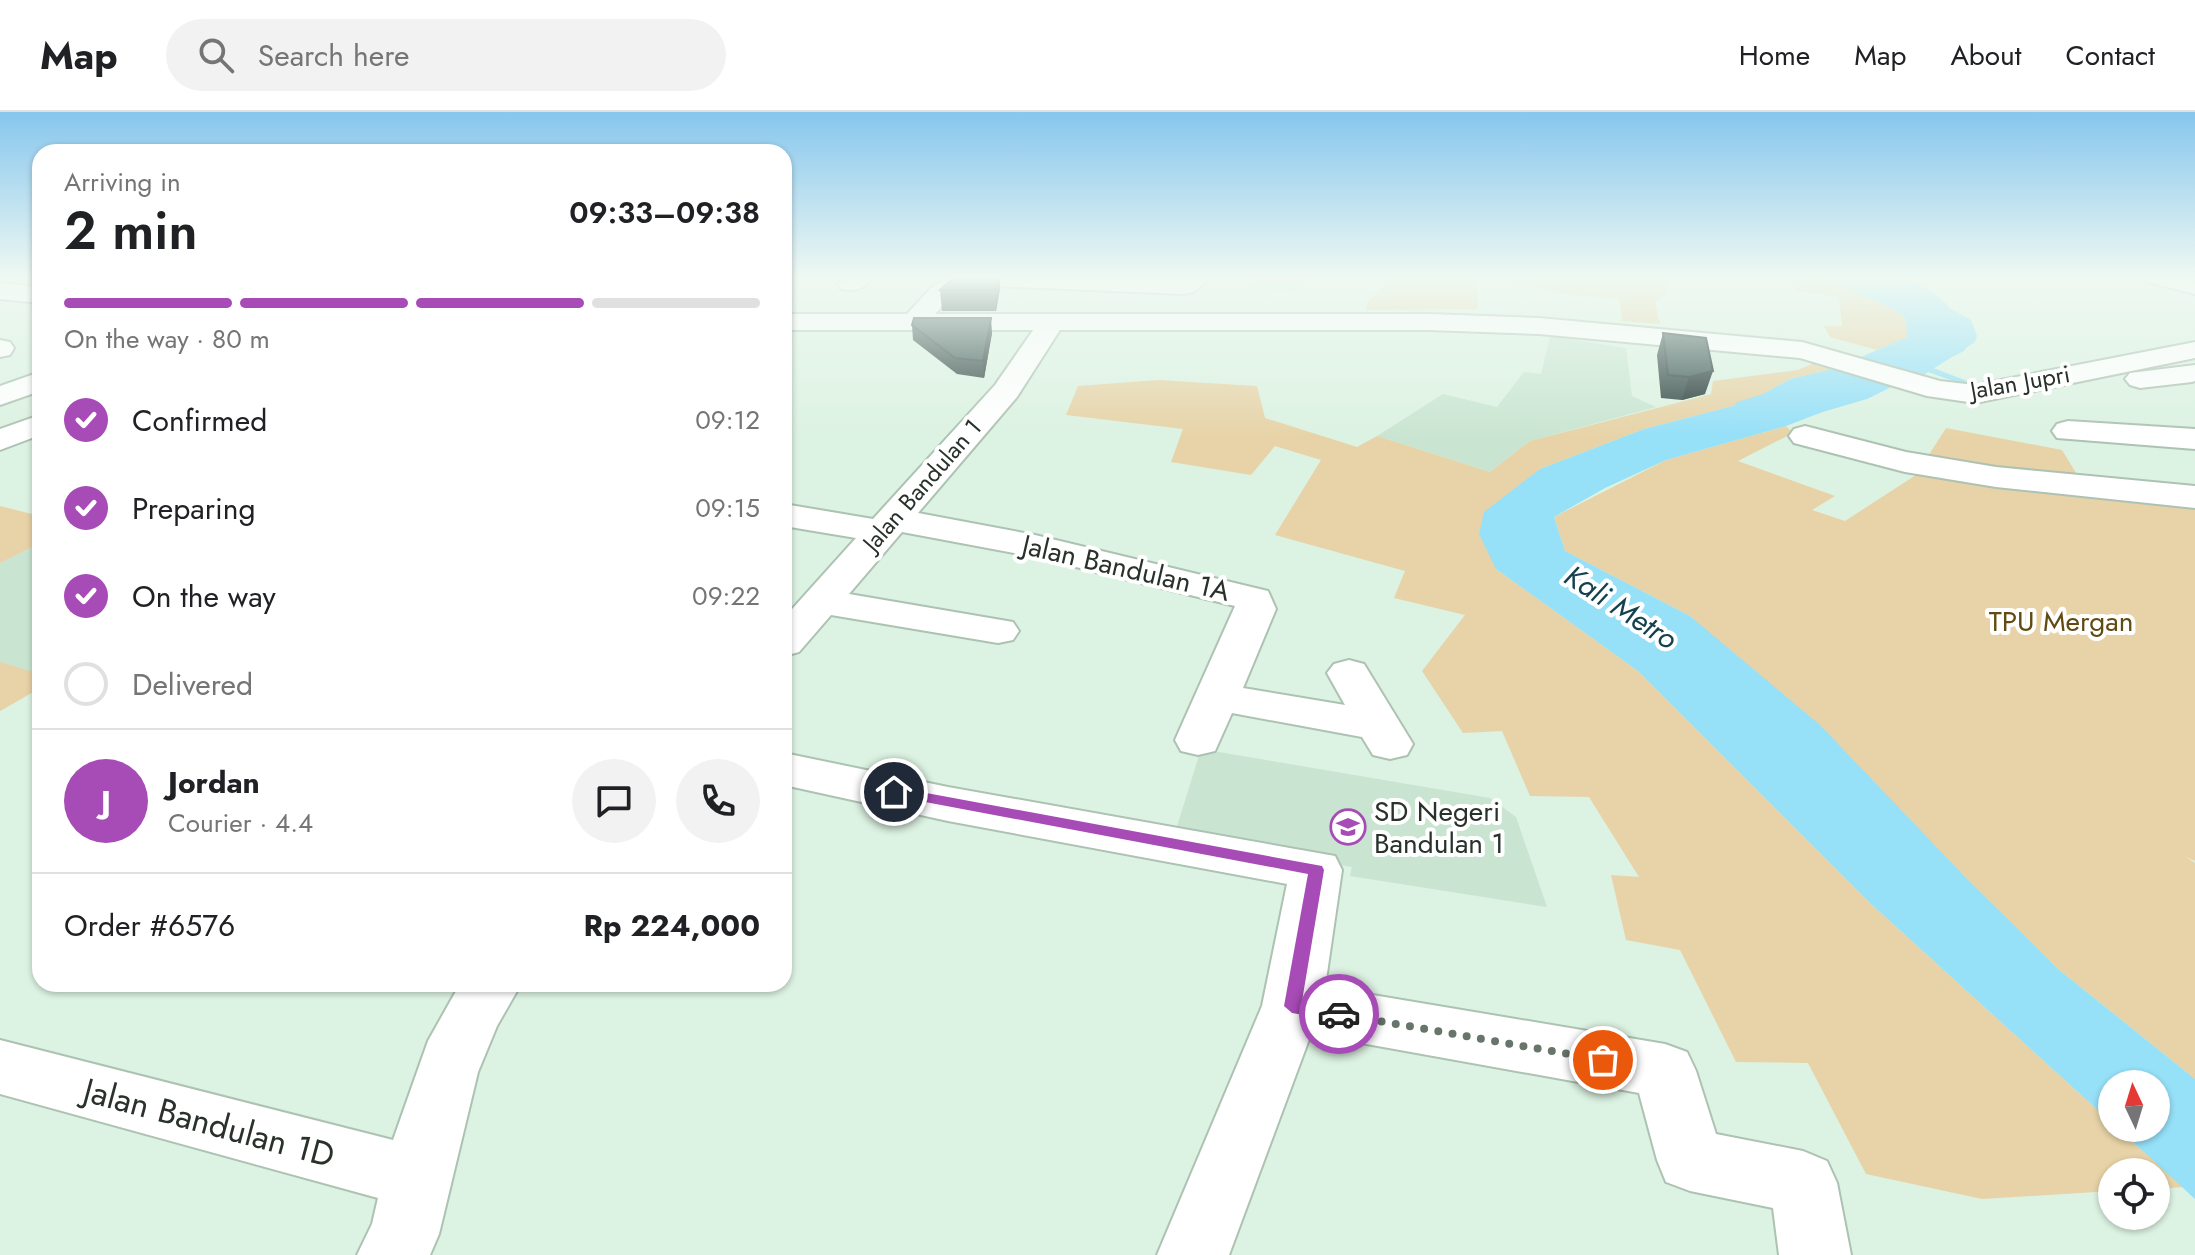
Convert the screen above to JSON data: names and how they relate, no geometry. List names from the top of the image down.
{
  "streets": {
    "street": [
      "Jalan Jupri",
      "Jalan Bandulan 1",
      "Jalan Bandulan 1A",
      "Jalan Bandulan 1D"
    ]
  },
  "crossings": [
    ["Jalan Bandulan 1", "Jalan Bandulan 1A"]
  ],
  "water": ["Kali Metro"],
  "parks": ["TPU Mergan"],
  "places": {
    "school or university": ["SD Negeri Bandulan 1"]
  },
  "north": "top",
  "page": {
    "header": "Map",
    "search": "Search here",
    "nav": [
      "Home",
      "Map",
      "About",
      "Contact"
    ],
    "heading": ["2 min", "Arriving in", "09:33–09:38"],
    "panel": [
      "Jordan",
      "Courier · 4.4",
      "Order #6576",
      "Rp 224,000"
    ],
    "bar": "On the way · 80 m",
    "list": [
      ["Confirmed", "09:12"],
      ["Preparing", "09:15"],
      ["On the way", "09:22"],
      "Delivered"
    ],
    "round": "J"
  }
}
